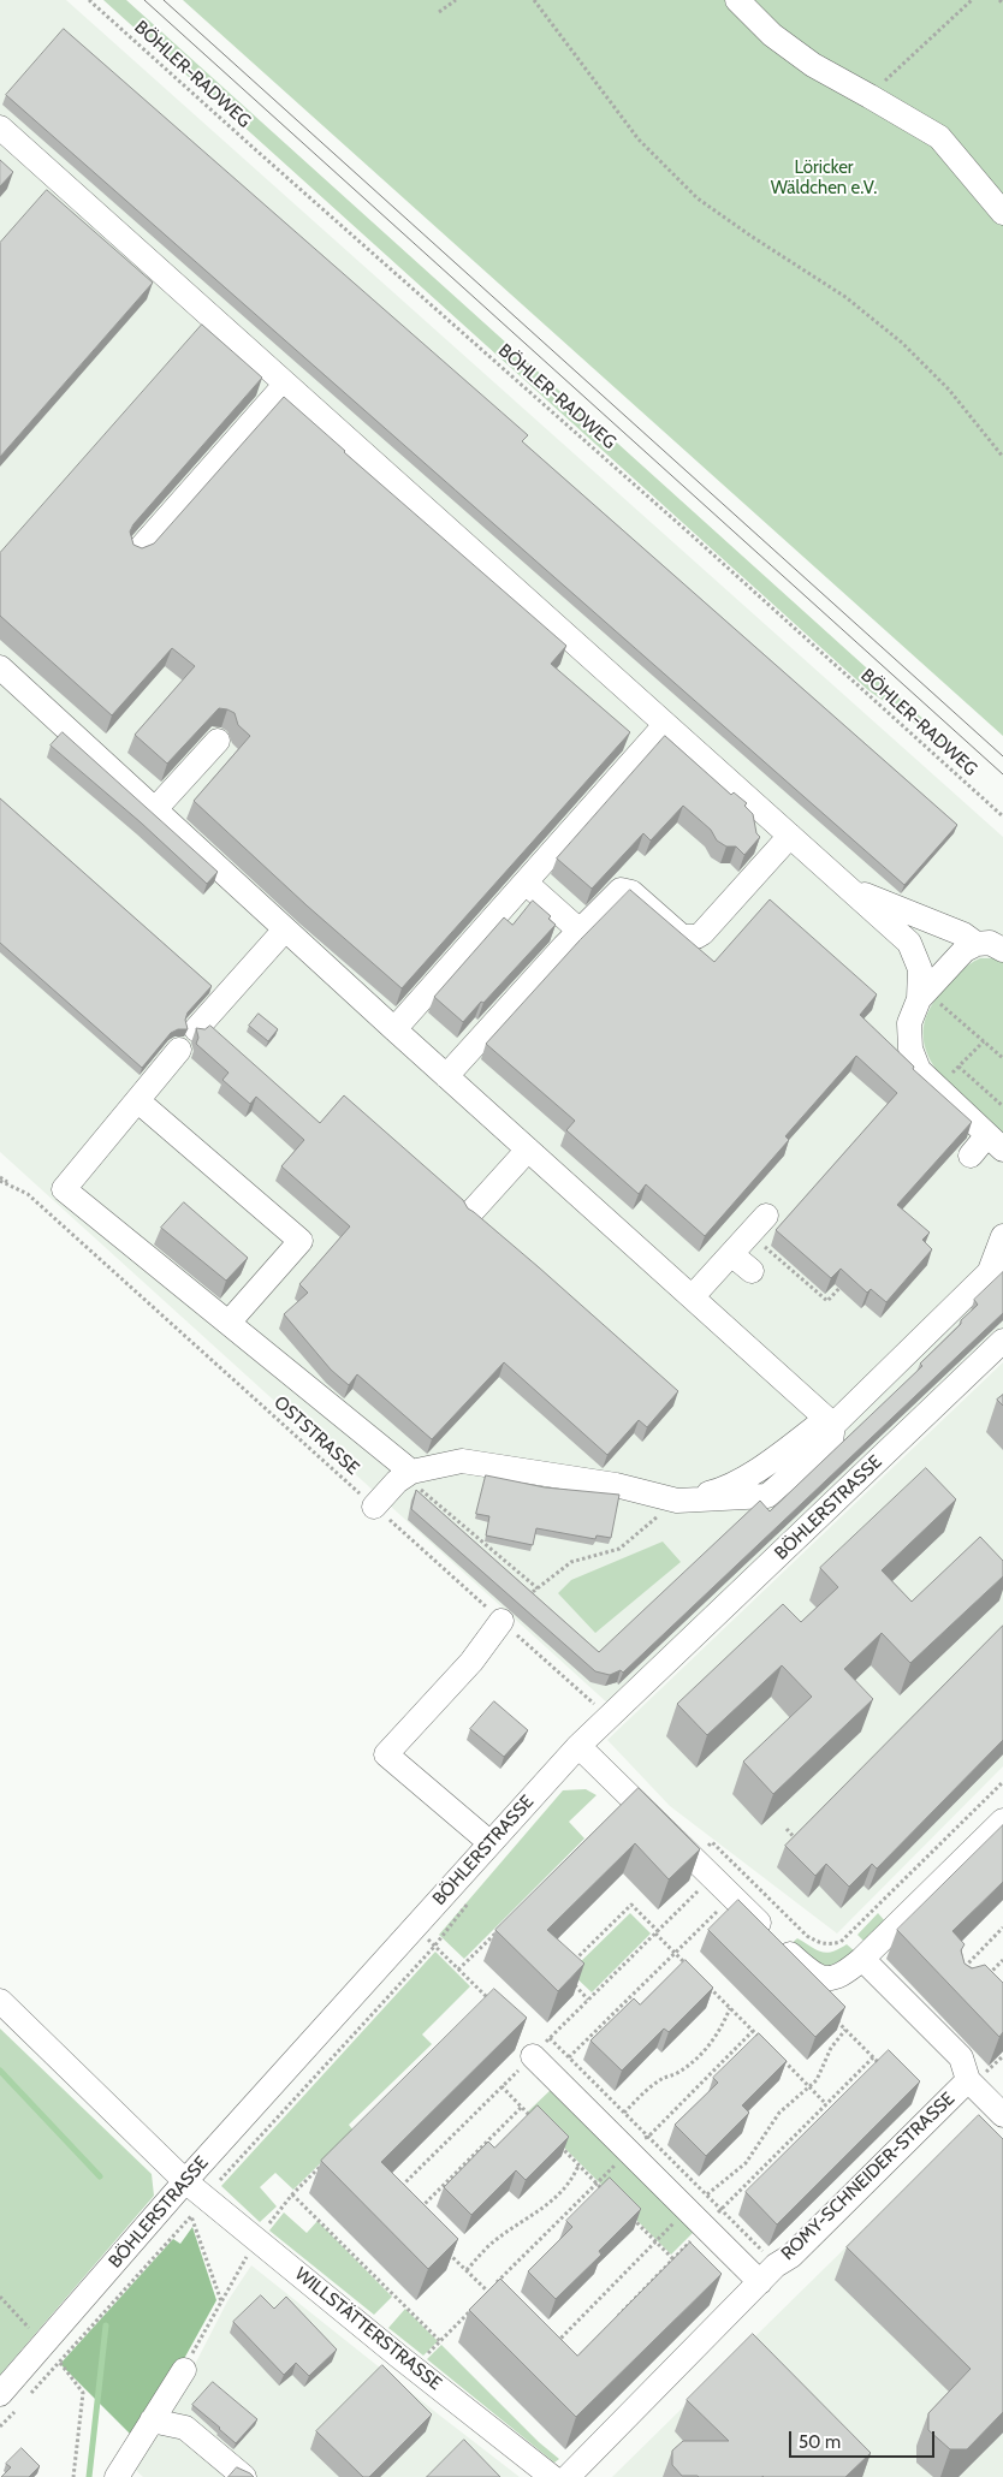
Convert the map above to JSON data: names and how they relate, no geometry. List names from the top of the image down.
{
  "streets": {
    "street": ["BÖHLERSTRASSE", "ROMY-SCHNEIDER-STRASSE", "WILLSTÄTTERSTRASSE"],
    "path": ["BÖHLER-RADWEG", "OSTSTRASSE"]
  },
  "crossings": [
    ["OSTSTRASSE", "BÖHLERSTRASSE"],
    ["BÖHLERSTRASSE", "WILLSTÄTTERSTRASSE"]
  ],
  "parks": ["Löricker Wäldchen e.V."],
  "scale_bar": "50 m"
}
